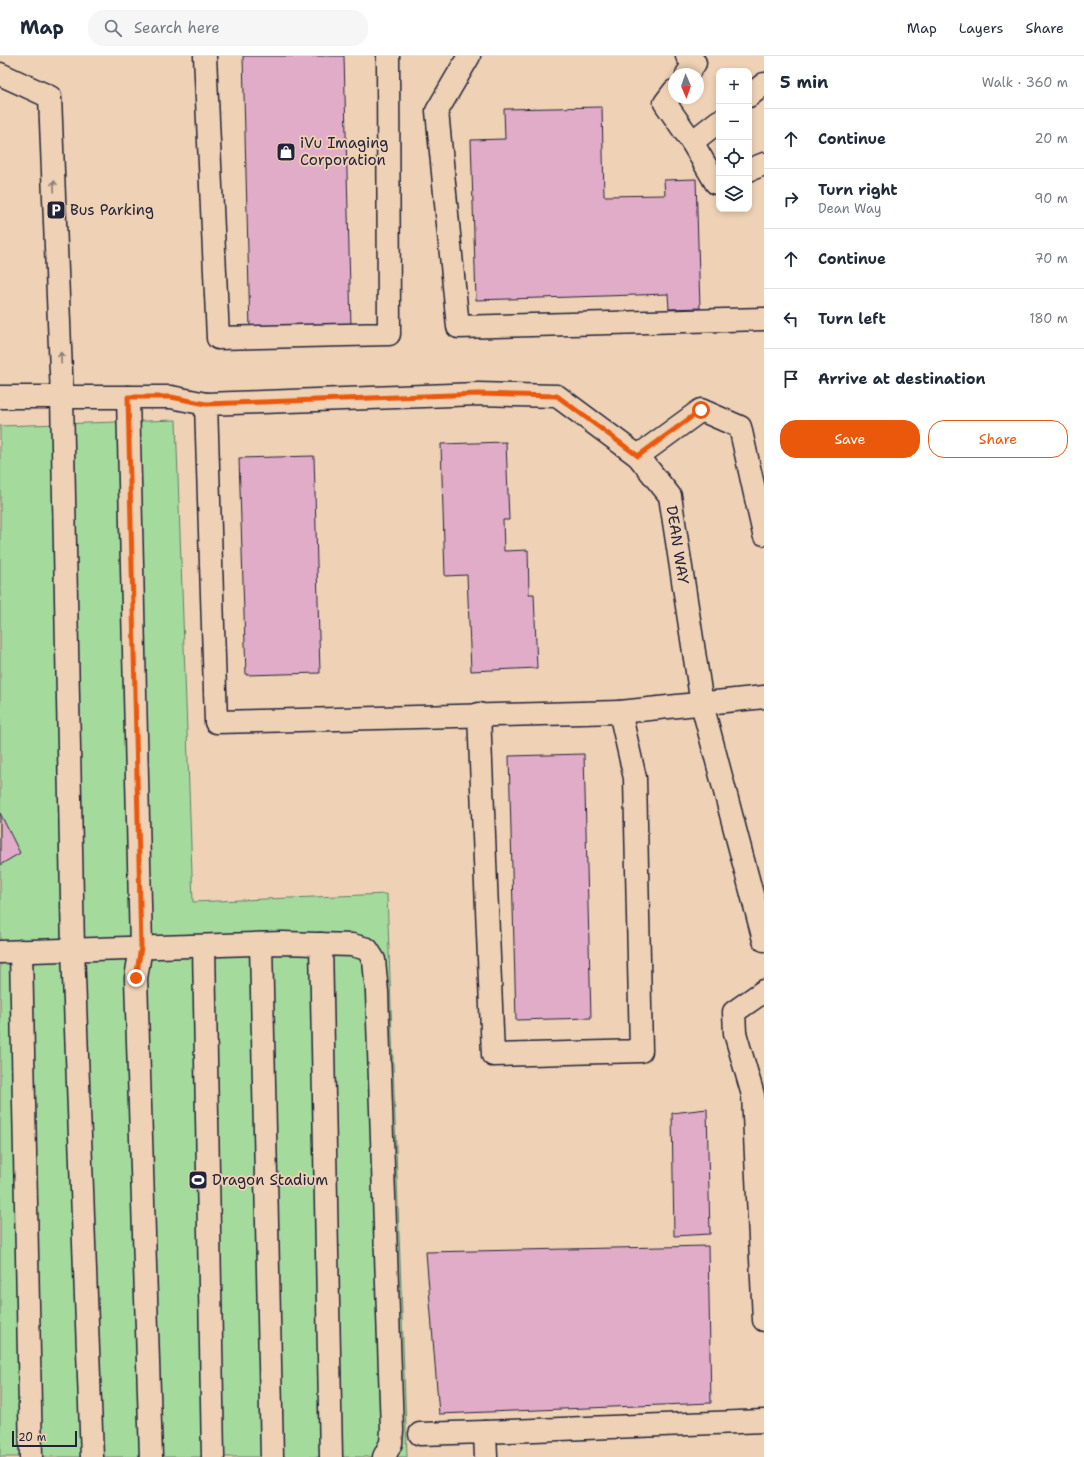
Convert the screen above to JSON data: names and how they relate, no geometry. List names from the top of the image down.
{
  "streets": {
    "lane": ["DEAN WAY"]
  },
  "places": {
    "shop": ["iVu Imaging Corporation"],
    "parking": ["Bus Parking"],
    "sports": ["Dragon Stadium"]
  },
  "scale_bar": "20 m",
  "north": "bottom",
  "page": {
    "header": "Map",
    "search": "Search here",
    "nav": ["Map", "Layers", "Share"],
    "heading": ["5 min", "Walk · 360 m"],
    "map_buttons": ["+", "−"],
    "list": [
      ["Continue", "20 m"],
      ["Turn right", "Dean Way", "90 m"],
      ["Continue", "70 m"],
      ["Turn left", "180 m"],
      "Arrive at destination"
    ],
    "buttons": ["Save", "Share"],
    "scale": "20 m"
  }
}
